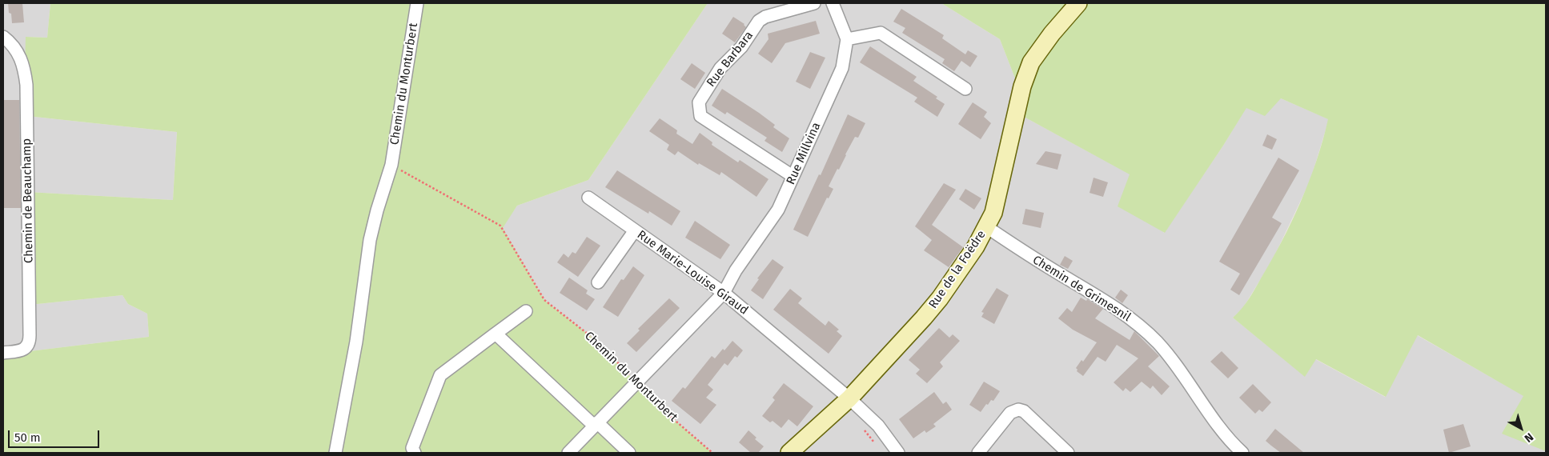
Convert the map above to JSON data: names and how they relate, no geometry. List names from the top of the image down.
{
  "streets": {
    "street": [
      "Rue Barbara",
      "Chemin du Monturbert",
      "Rue Millvina",
      "Chemin de Beauchamp",
      "Rue de la Foëdre",
      "Rue Marie-Louise Giraud",
      "Chemin de Grimesnil"
    ]
  },
  "crossings": [
    ["Rue Barbara", "Rue Millvina"],
    ["Chemin du Monturbert", "Rue Millvina"],
    ["Rue Millvina", "Rue Marie-Louise Giraud"],
    ["Rue de la Foëdre", "Rue Marie-Louise Giraud"],
    ["Rue de la Foëdre", "Chemin de Grimesnil"]
  ],
  "scale_bar": "50 m",
  "north": "bottom right"
}
